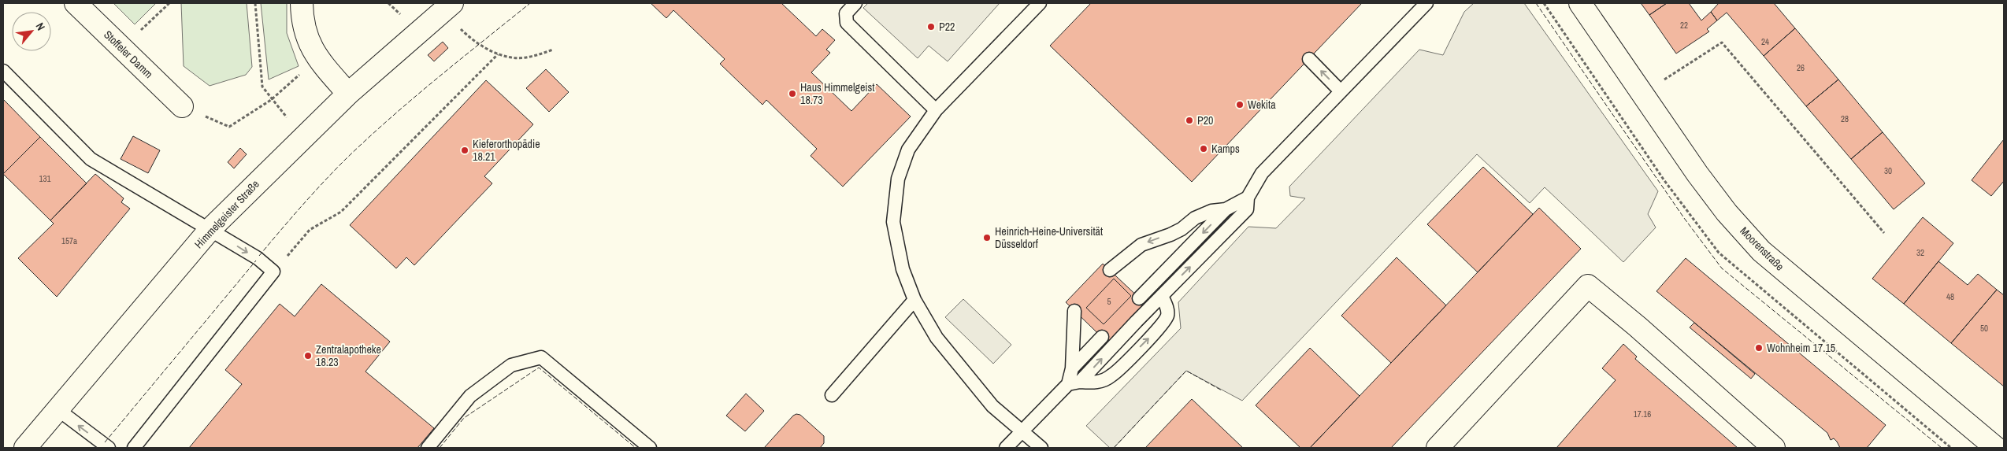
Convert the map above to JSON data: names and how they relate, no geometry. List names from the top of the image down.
{
  "streets": {
    "street": ["Stoffeler Damm", "Himmelgeister Straße", "Moorenstraße"]
  },
  "places": [
    "P22",
    "Haus Himmelgeist 18.73",
    "Wekita",
    "P20",
    "Kamps",
    "Kieferorthopädie 18.21",
    "Heinrich-Heine-Universität Düsseldorf",
    "Wohnheim 17.15",
    "Zentralapotheke 18.23"
  ],
  "house_numbers": [
    "22",
    "24",
    "26",
    "28",
    "30",
    "131",
    "157a",
    "32",
    "48",
    "5",
    "50",
    "17.16"
  ],
  "north": "top right"
}
